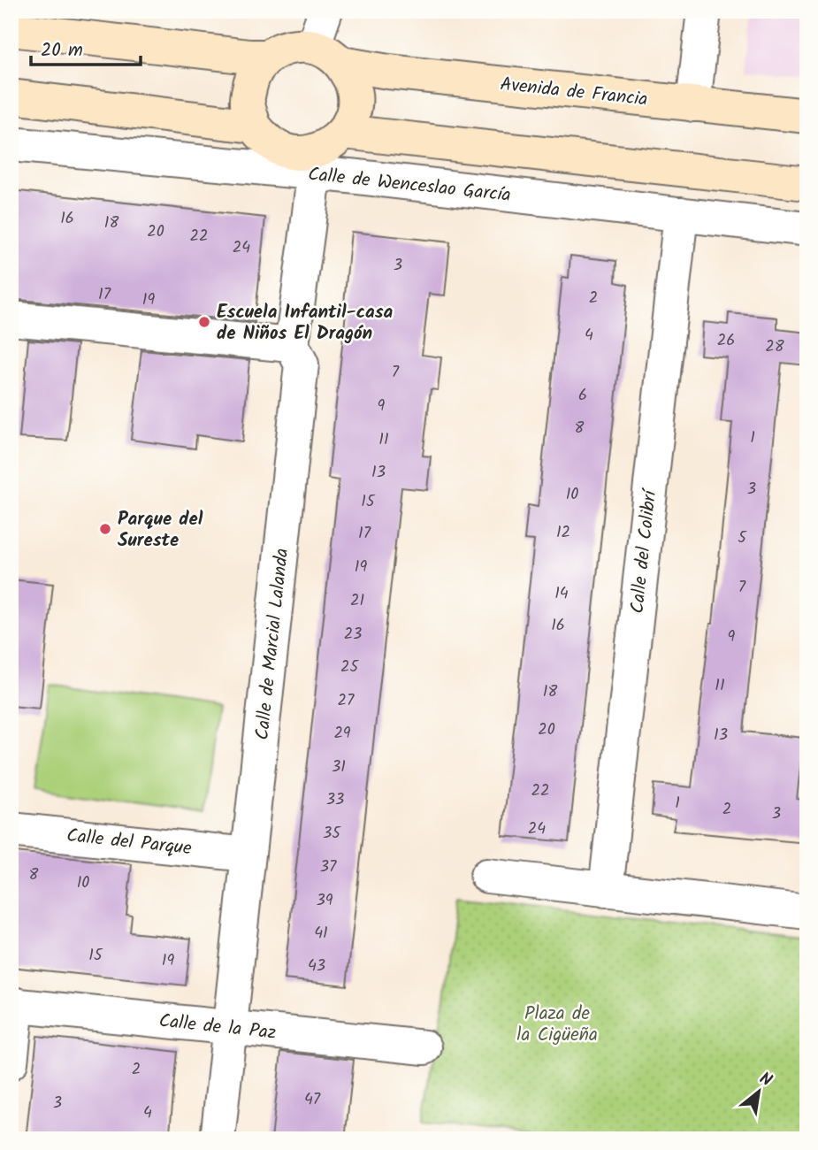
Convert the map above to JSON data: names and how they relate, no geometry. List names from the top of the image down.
{
  "streets": {
    "street": [
      "Avenida de Francia",
      "Calle de Wenceslao García",
      "Calle del Colibrí",
      "Calle de Marcial Lalanda",
      "Calle del Parque",
      "Calle de la Paz"
    ]
  },
  "crossings": [
    ["Avenida de Francia", "Calle de Wenceslao García"],
    ["Avenida de Francia", "Calle de Marcial Lalanda"],
    ["Calle de Wenceslao García", "Calle del Colibrí"],
    ["Calle de Wenceslao García", "Calle de Marcial Lalanda"],
    ["Calle de Marcial Lalanda", "Calle del Parque"],
    ["Calle de Marcial Lalanda", "Calle de la Paz"]
  ],
  "parks": ["Plaza de la Cigüeña"],
  "places": ["Escuela Infantil-casa de Niños El Dragón", "Parque del Sureste"],
  "house_numbers": [
    "16",
    "18",
    "20",
    "22",
    "24",
    "3",
    "17",
    "2",
    "19",
    "4",
    "26",
    "28",
    "7",
    "6",
    "9",
    "8",
    "1",
    "11",
    "13",
    "3",
    "10",
    "15",
    "12",
    "17",
    "5",
    "19",
    "7",
    "14",
    "21",
    "16",
    "23",
    "9",
    "25",
    "11",
    "18",
    "27",
    "20",
    "29",
    "13",
    "31",
    "22",
    "33",
    "1",
    "2",
    "3",
    "24",
    "35",
    "37",
    "8",
    "10",
    "39",
    "41",
    "15",
    "19",
    "43",
    "2",
    "47",
    "3",
    "4"
  ],
  "scale_bar": "20 m",
  "north": "top right"
}
